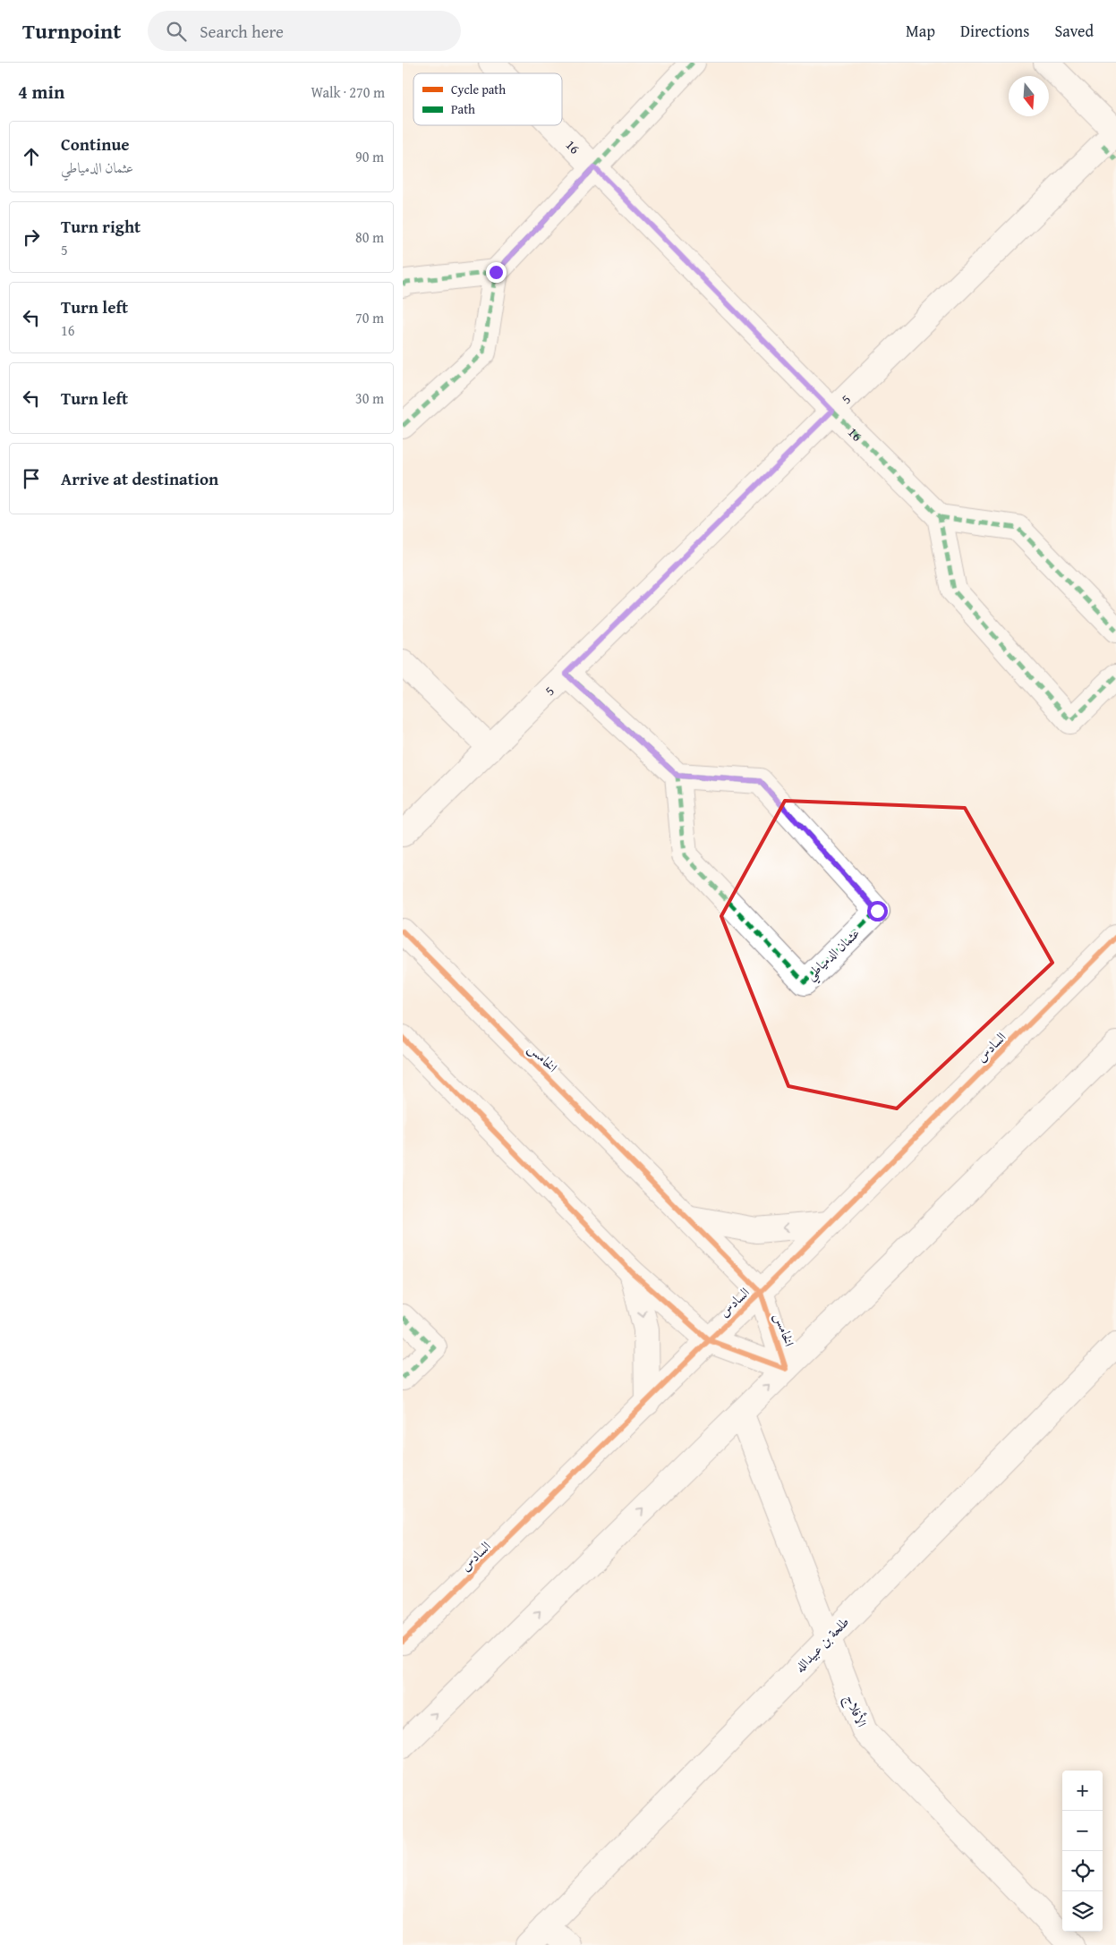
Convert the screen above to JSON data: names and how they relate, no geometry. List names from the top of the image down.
{
  "streets": {
    "street": [
      "16",
      "5",
      "عثمان الدمياطي",
      "السادس",
      "الخامس",
      "طلحة بن عبيدالله",
      "الأفلاج"
    ]
  },
  "crossings": [
    ["16", "5"],
    ["السادس", "الخامس"],
    ["طلحة بن عبيدالله", "الأفلاج"]
  ],
  "legend": ["Cycle path", "Path"],
  "north": "bottom",
  "page": {
    "header": "Turnpoint",
    "search": "Search here",
    "nav": ["Map", "Directions", "Saved"],
    "heading": ["4 min", "Walk · 270 m"],
    "list": [
      ["Continue", "عثمان الدمياطي", "90 m"],
      ["Turn right", "5", "80 m"],
      ["Turn left", "16", "70 m"],
      ["Turn left", "30 m"],
      "Arrive at destination"
    ],
    "map_buttons": ["+", "−"]
  }
}
